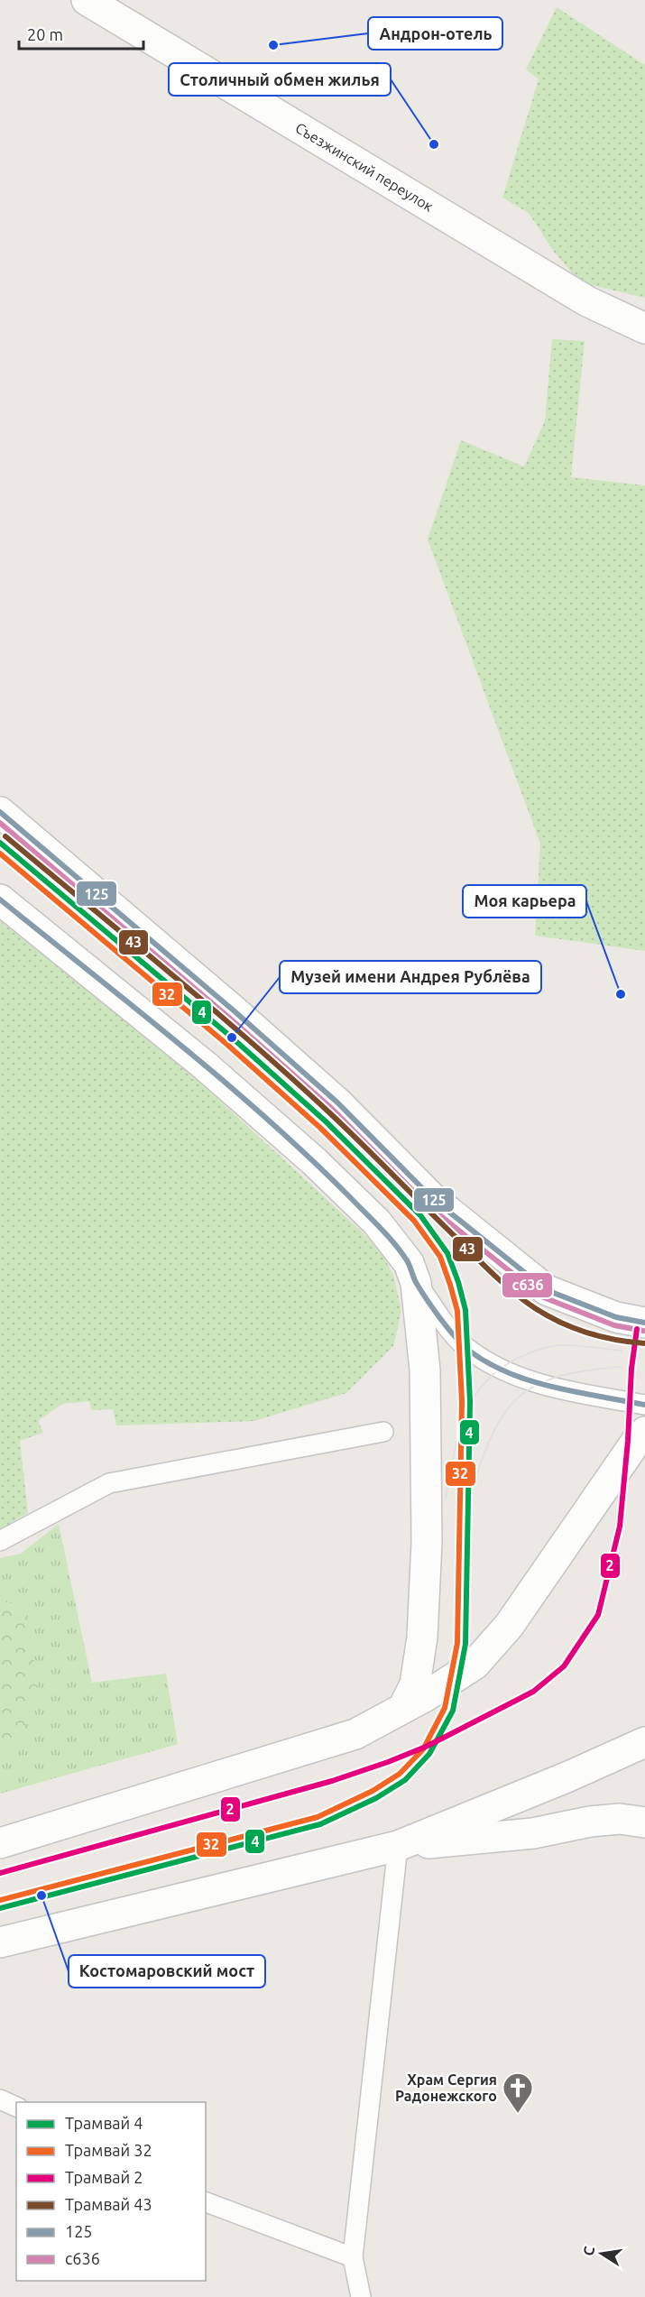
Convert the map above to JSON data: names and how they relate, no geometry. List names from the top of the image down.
{
  "streets": {
    "street": ["Съезжинский переулок"]
  },
  "places": {
    "other": [
      "Андрон-отель",
      "Столичный обмен жилья",
      "Моя карьера",
      "Музей имени Андрея Рублёва",
      "Костомаровский мост"
    ],
    "church": ["Храм Сергия Радонежского"]
  },
  "lines": [
    "transit line 125",
    "transit line с636",
    "tram line 43",
    "tram line 4",
    "tram line 32",
    "tram line 2"
  ],
  "legend": [
    "Трамвай 4",
    "Трамвай 32",
    "Трамвай 2",
    "Трамвай 43",
    "125",
    "с636"
  ],
  "scale_bar": "20 m",
  "north": "left"
}
